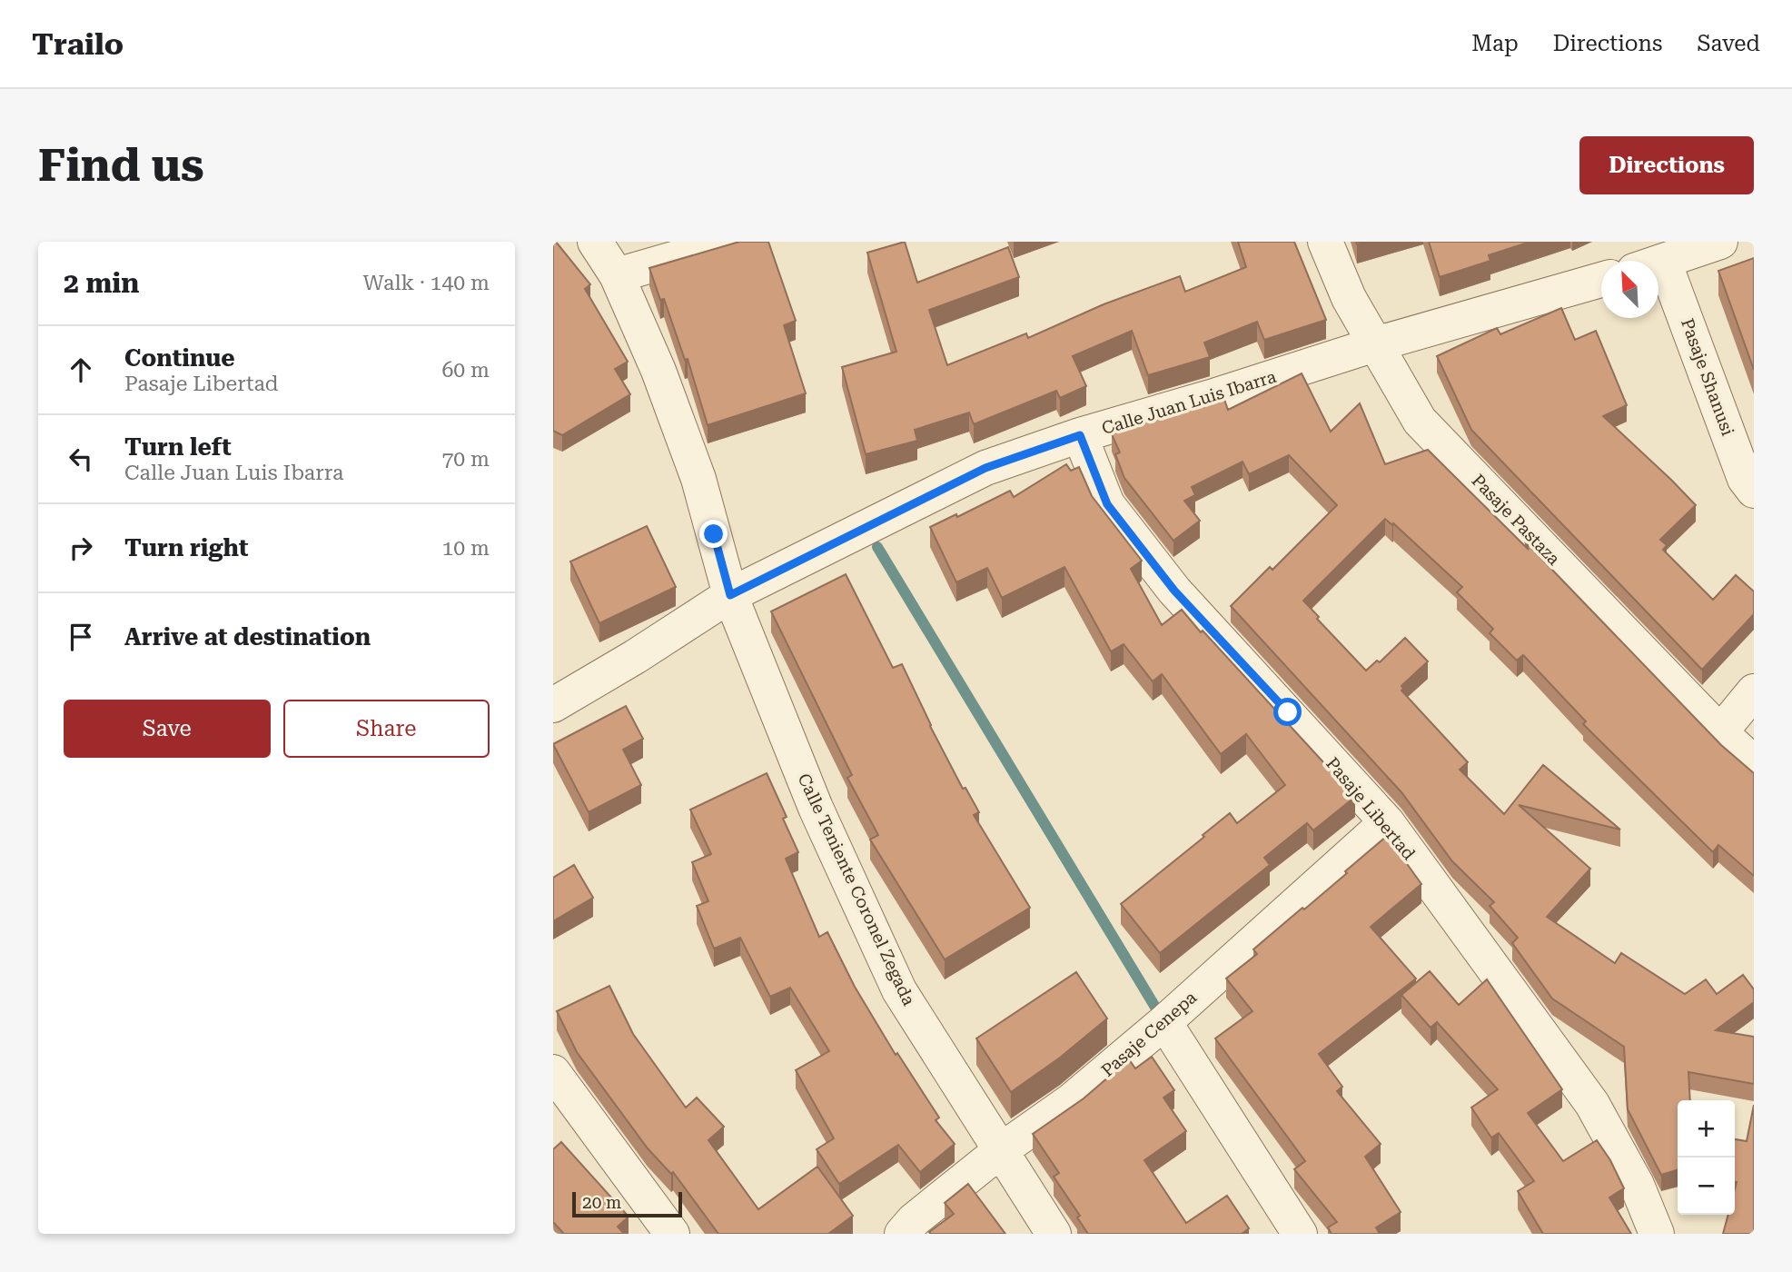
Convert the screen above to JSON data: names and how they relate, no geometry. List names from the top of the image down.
{
  "streets": {
    "street": [
      "Pasaje Shanusi",
      "Calle Juan Luis Ibarra",
      "Pasaje Pastaza",
      "Pasaje Libertad",
      "Calle Teniente Coronel Zegada",
      "Pasaje Cenepa"
    ]
  },
  "crossings": [
    ["Calle Juan Luis Ibarra", "Pasaje Pastaza"],
    ["Calle Juan Luis Ibarra", "Pasaje Libertad"],
    ["Calle Juan Luis Ibarra", "Calle Teniente Coronel Zegada"],
    ["Pasaje Libertad", "Pasaje Cenepa"],
    ["Calle Teniente Coronel Zegada", "Pasaje Cenepa"]
  ],
  "scale_bar": "20 m",
  "north": "top left",
  "page": {
    "header": "Trailo",
    "nav": ["Map", "Directions", "Saved"],
    "buttons": [
      "Directions",
      ["Save", "Share"]
    ],
    "title": "Find us",
    "heading": ["2 min", "Walk · 140 m"],
    "list": [
      ["Continue", "Pasaje Libertad", "60 m"],
      ["Turn left", "Calle Juan Luis Ibarra", "70 m"],
      ["Turn right", "10 m"],
      "Arrive at destination"
    ],
    "map_buttons": ["+", "−"],
    "scale": "20 m"
  }
}
